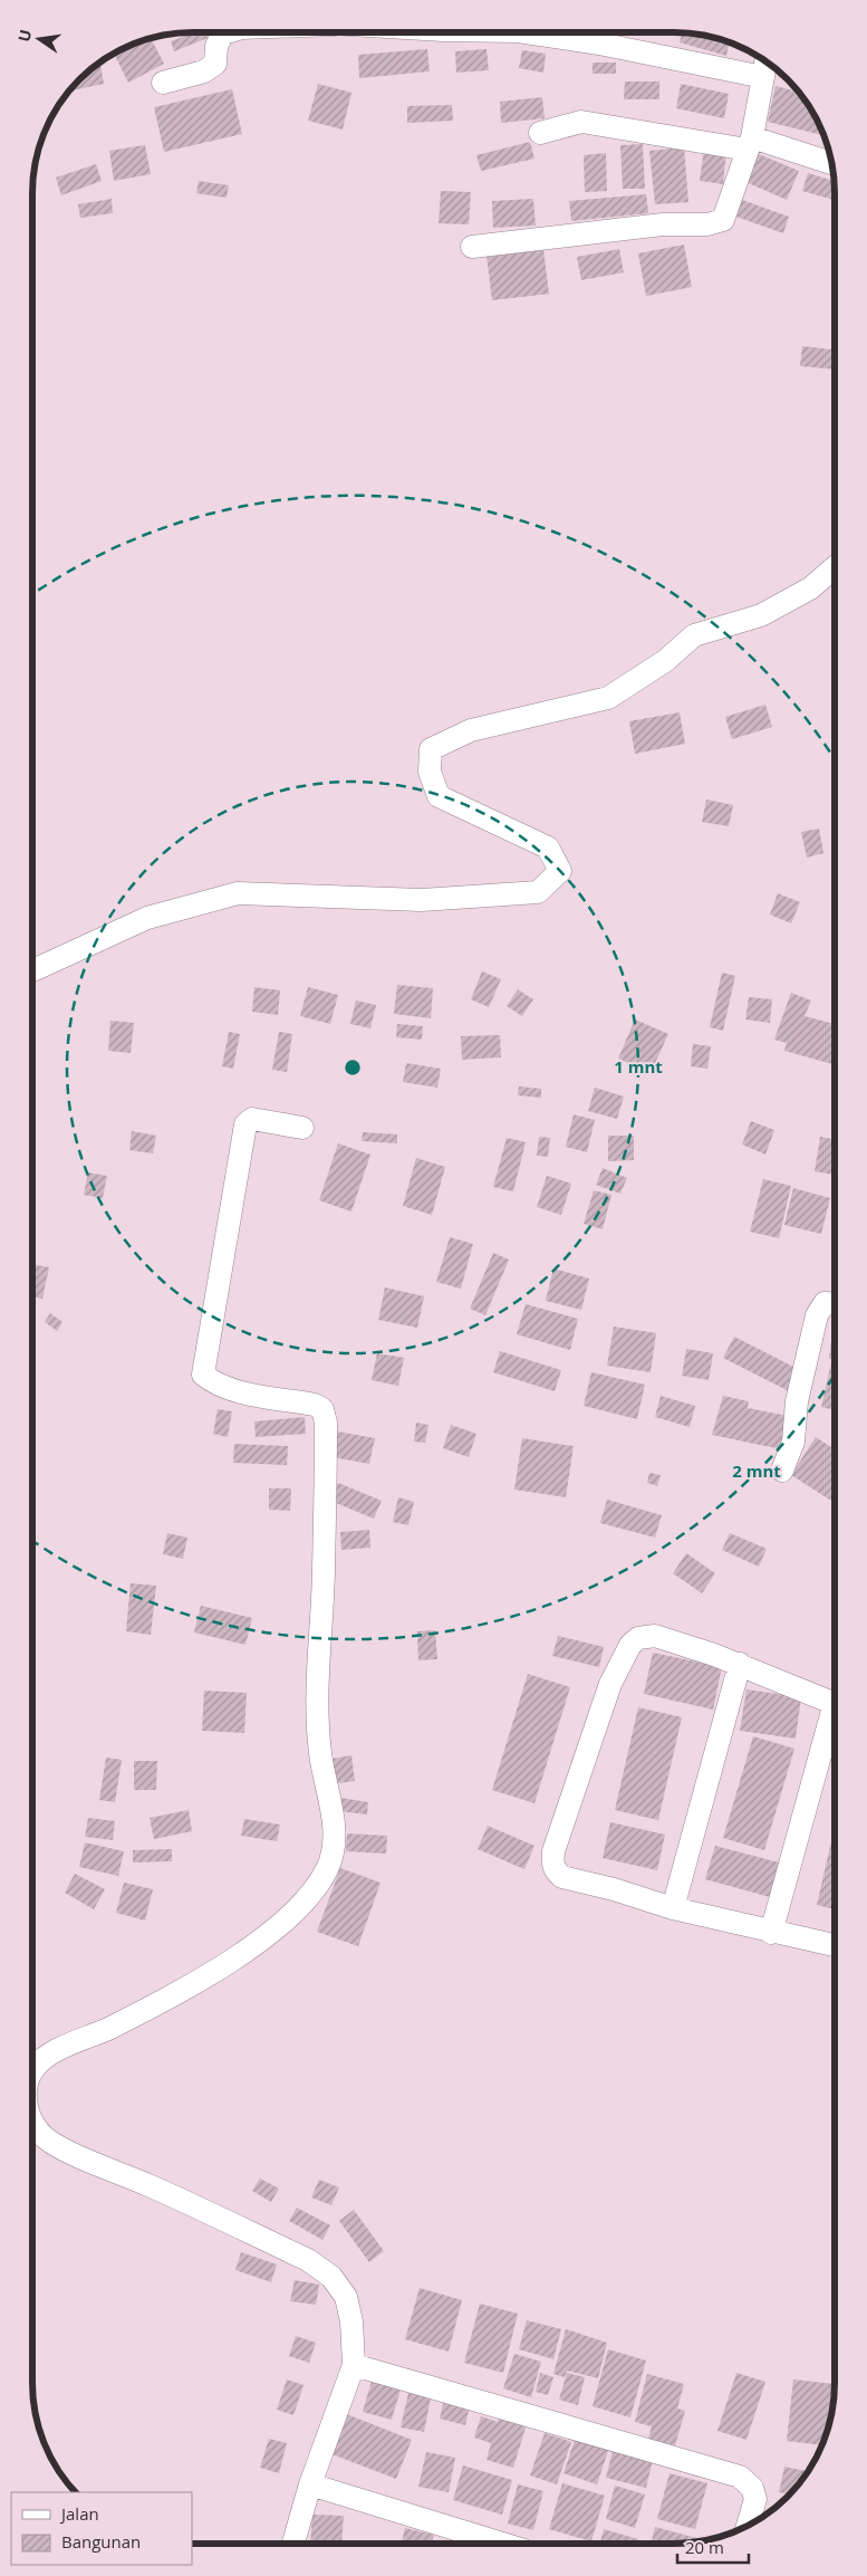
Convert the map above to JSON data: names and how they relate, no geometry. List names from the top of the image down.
{
  "legend": ["Jalan", "Bangunan"],
  "scale_bar": "20 m",
  "north": "left",
  "rings": ["1 mnt", "2 mnt"]
}
